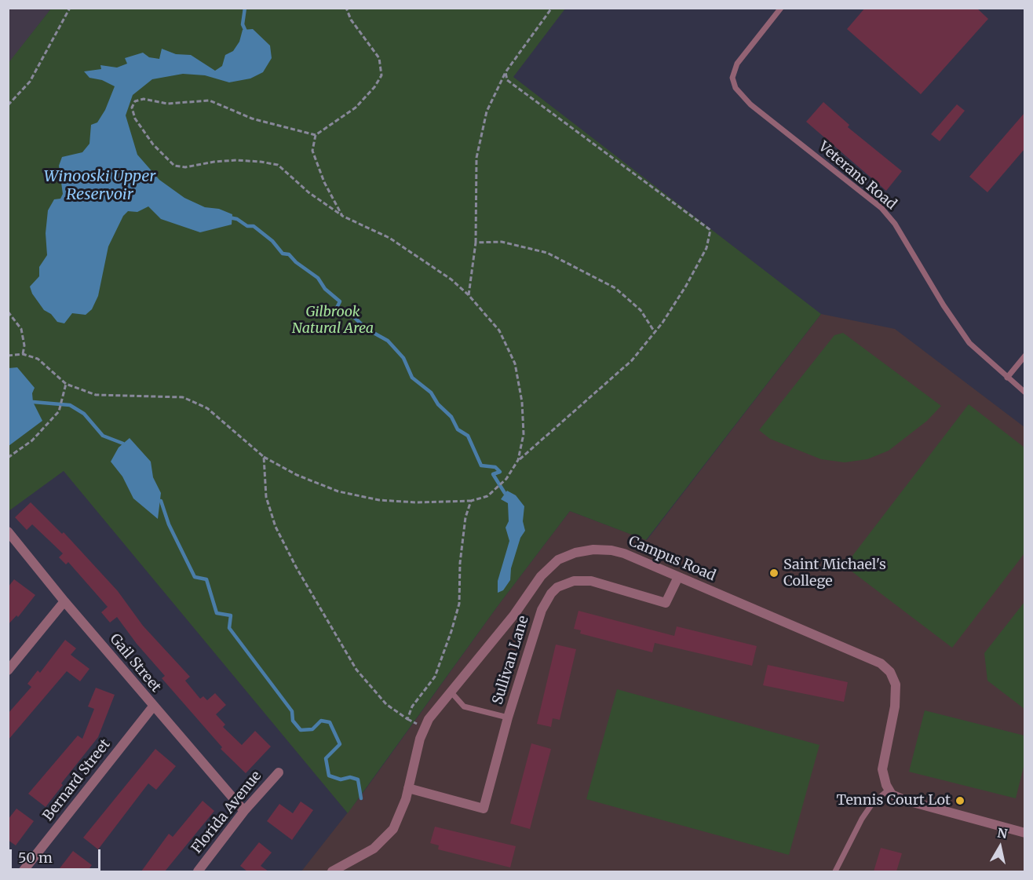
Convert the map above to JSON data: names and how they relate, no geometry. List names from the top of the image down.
{
  "streets": {
    "street": [
      "Campus Road",
      "Sullivan Lane",
      "Gail Street",
      "Bernard Street",
      "Florida Avenue"
    ],
    "lane": ["Veterans Road"]
  },
  "crossings": [
    ["Campus Road", "Sullivan Lane"],
    ["Gail Street", "Bernard Street"],
    ["Gail Street", "Florida Avenue"]
  ],
  "water": ["Winooski Upper Reservoir"],
  "parks": ["Gilbrook Natural Area"],
  "places": ["Saint Michael's College", "Tennis Court Lot"],
  "scale_bar": "50 m",
  "north": "top"
}
